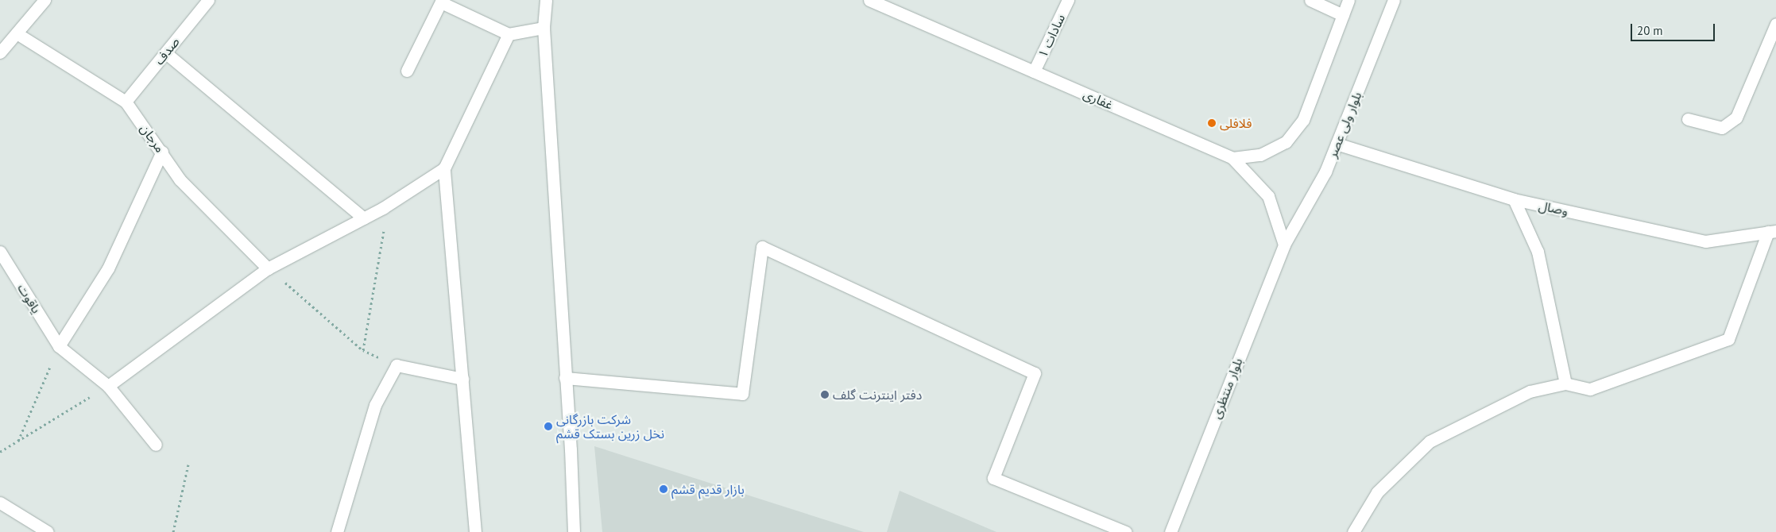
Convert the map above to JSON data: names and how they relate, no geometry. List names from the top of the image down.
{
  "streets": {
    "street": [
      "سادات ۱",
      "صدف",
      "غفاری",
      "بلوار ولی عصر",
      "مرجان",
      "وصال",
      "یاقوت",
      "بلوار منتظری"
    ]
  },
  "crossings": [
    ["سادات ۱", "غفاری"],
    ["صدف", "مرجان"],
    ["غفاری", "بلوار ولی عصر"],
    ["غفاری", "بلوار منتظری"],
    ["بلوار ولی عصر", "وصال"],
    ["بلوار ولی عصر", "بلوار منتظری"]
  ],
  "places": [
    "فلافلی",
    "دفتر اینترنت گلف",
    "شرکت بازرگانی نخل زرین بستک قشم",
    "بازار قدیم قشم"
  ],
  "scale_bar": "20 m"
}
